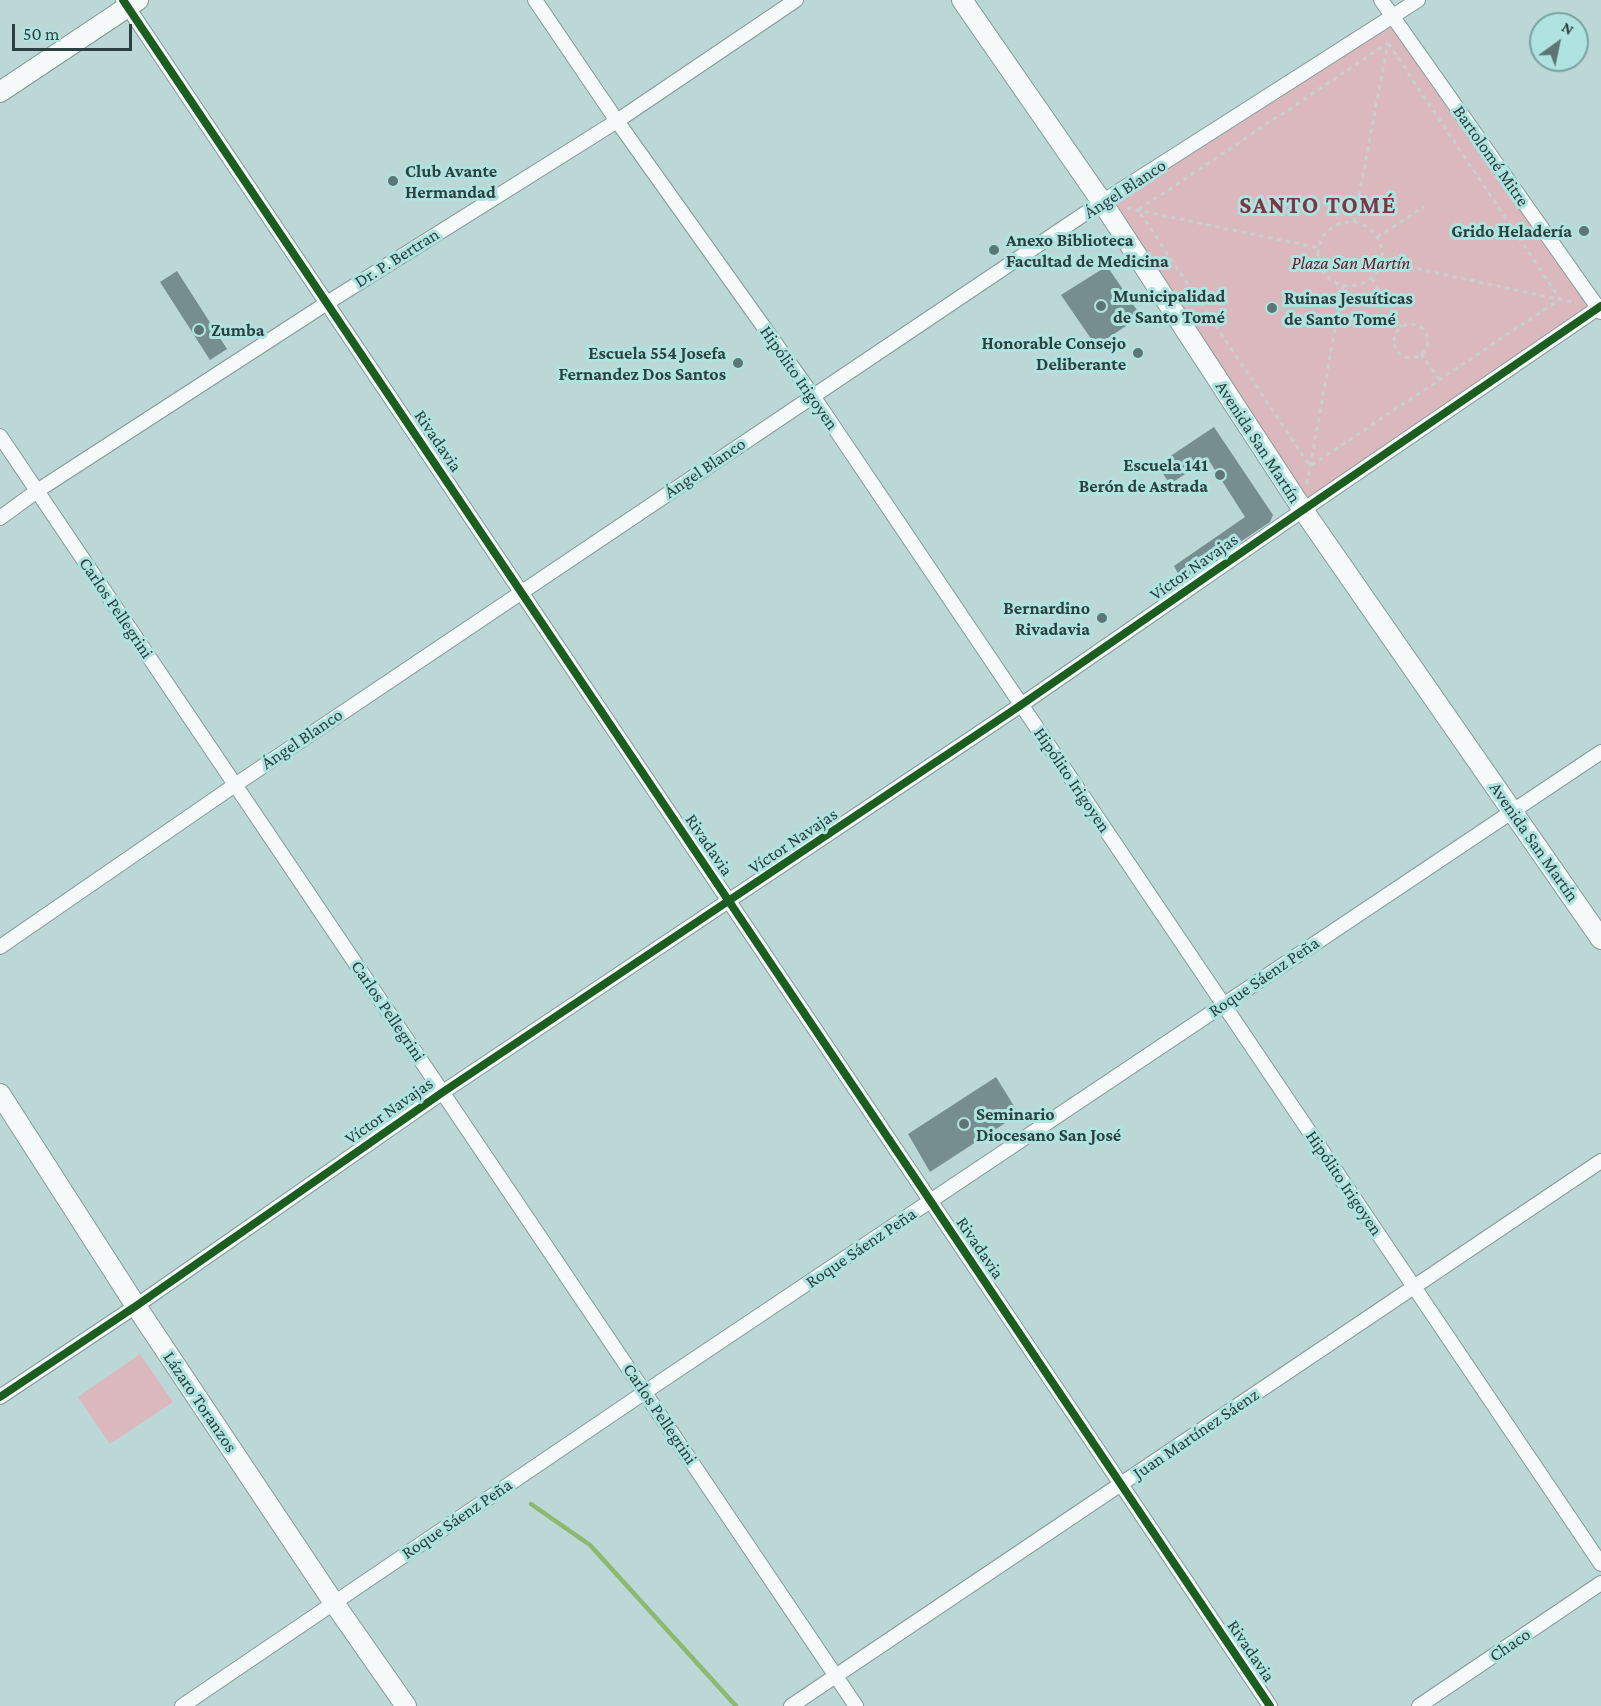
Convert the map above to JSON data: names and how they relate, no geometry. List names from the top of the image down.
{
  "streets": {
    "main road": ["Avenida San Martín", "Lázaro Toranzos"],
    "street": [
      "Bartolomé Mitre",
      "Ángel Blanco",
      "Dr. P. Bertran",
      "Hipólito Irigoyen",
      "Rivadavia",
      "Víctor Navajas",
      "Carlos Pellegrini",
      "Roque Sáenz Peña",
      "Juan Martínez Sáenz",
      "Chaco"
    ]
  },
  "crossings": [
    ["Bartolomé Mitre", "Ángel Blanco"],
    ["Bartolomé Mitre", "Víctor Navajas"],
    ["Ángel Blanco", "Hipólito Irigoyen"],
    ["Ángel Blanco", "Rivadavia"],
    ["Ángel Blanco", "Avenida San Martín"],
    ["Ángel Blanco", "Carlos Pellegrini"],
    ["Dr. P. Bertran", "Hipólito Irigoyen"],
    ["Dr. P. Bertran", "Rivadavia"],
    ["Dr. P. Bertran", "Carlos Pellegrini"],
    ["Hipólito Irigoyen", "Víctor Navajas"],
    ["Hipólito Irigoyen", "Roque Sáenz Peña"],
    ["Hipólito Irigoyen", "Juan Martínez Sáenz"],
    ["Rivadavia", "Víctor Navajas"],
    ["Rivadavia", "Roque Sáenz Peña"],
    ["Rivadavia", "Juan Martínez Sáenz"],
    ["Avenida San Martín", "Víctor Navajas"],
    ["Avenida San Martín", "Roque Sáenz Peña"],
    ["Víctor Navajas", "Carlos Pellegrini"],
    ["Víctor Navajas", "Lázaro Toranzos"],
    ["Carlos Pellegrini", "Roque Sáenz Peña"],
    ["Carlos Pellegrini", "Juan Martínez Sáenz"],
    ["Roque Sáenz Peña", "Lázaro Toranzos"]
  ],
  "districts": ["SANTO TOMÉ"],
  "parks": ["Plaza San Martín"],
  "places": [
    "Club Avante Hermandad",
    "Grido Heladería",
    "Anexo Biblioteca Facultad de Medicina",
    "Municipalidad de Santo Tomé",
    "Ruinas Jesuíticas de Santo Tomé",
    "Zumba",
    "Honorable Consejo Deliberante",
    "Escuela 554 Josefa Fernandez Dos Santos",
    "Escuela 141 Berón de Astrada",
    "Bernardino Rivadavia",
    "Seminario Diocesano San José"
  ],
  "scale_bar": "50 m",
  "north": "top right"
}
